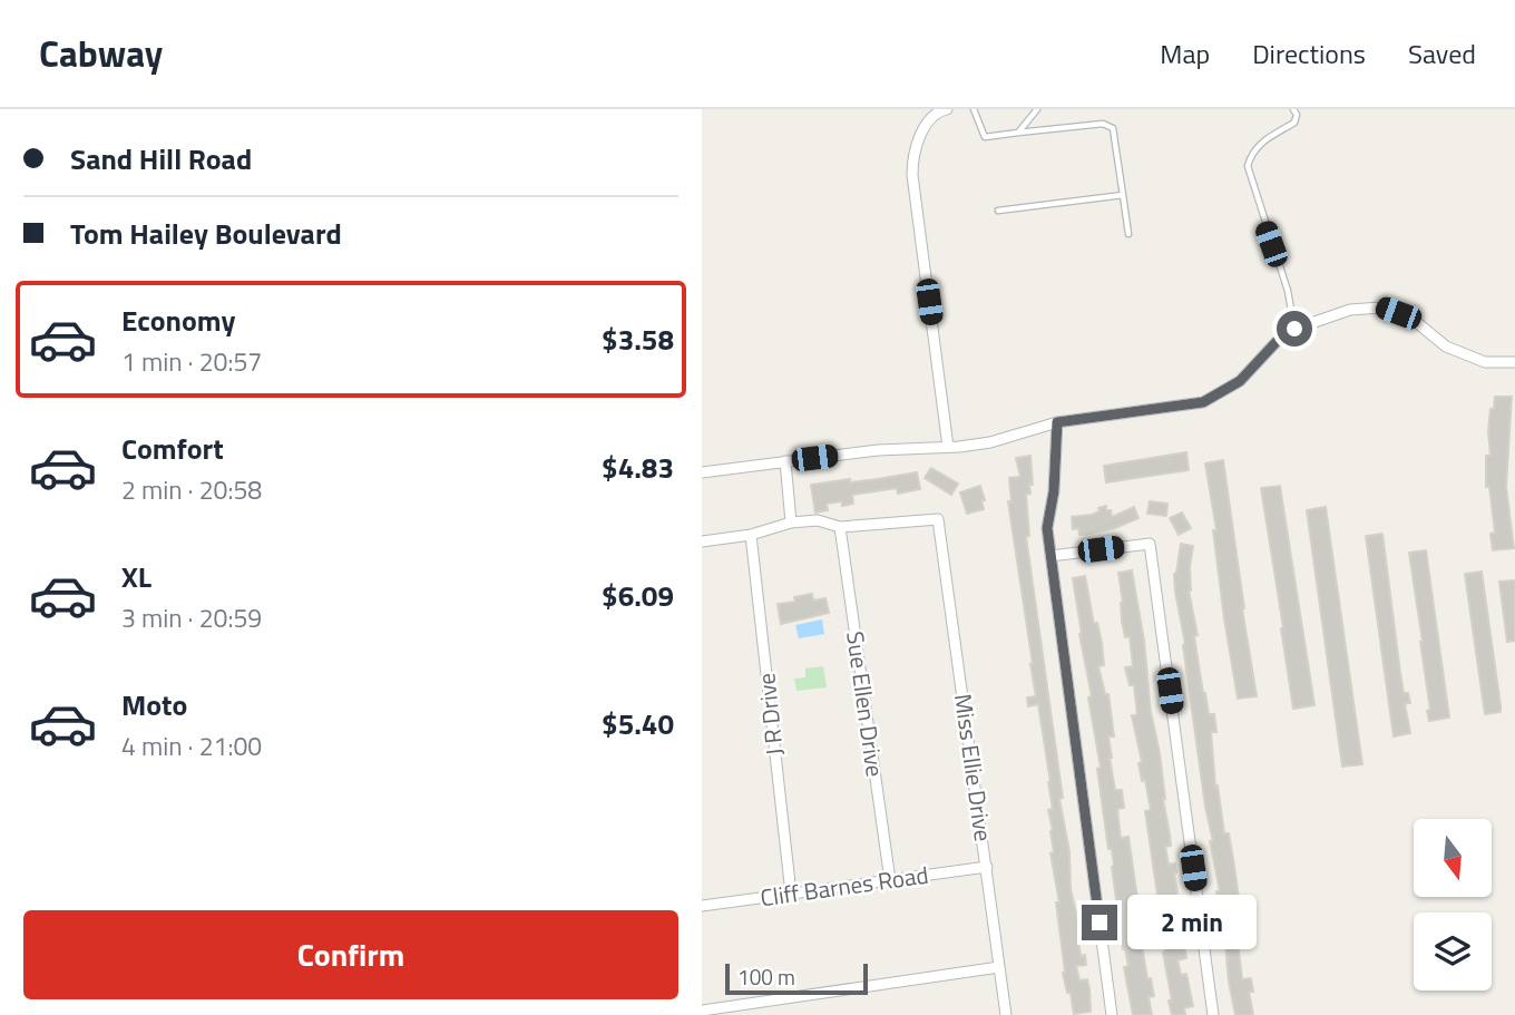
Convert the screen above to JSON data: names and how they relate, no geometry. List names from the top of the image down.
{
  "streets": {
    "street": [
      "Sue Ellen Drive",
      "J R Drive",
      "Miss Ellie Drive",
      "Cliff Barnes Road"
    ]
  },
  "crossings": [
    ["Sue Ellen Drive", "Miss Ellie Drive"],
    ["Sue Ellen Drive", "Cliff Barnes Road"],
    ["J R Drive", "Cliff Barnes Road"],
    ["Miss Ellie Drive", "Cliff Barnes Road"]
  ],
  "scale_bar": "100 m",
  "north": "bottom",
  "page": {
    "header": "Cabway",
    "nav": ["Map", "Directions", "Saved"],
    "banner": ["Sand Hill Road", "Tom Hailey Boulevard"],
    "list": [
      {
        "name": "Economy",
        "note": "1 min · 20:57",
        "value": "$3.58"
      },
      {
        "name": "Comfort",
        "note": "2 min · 20:58",
        "value": "$4.83"
      },
      {
        "name": "XL",
        "note": "3 min · 20:59",
        "value": "$6.09"
      },
      {
        "name": "Moto",
        "note": "4 min · 21:00",
        "value": "$5.40"
      }
    ],
    "buttons": "Confirm",
    "bubble": "2 min",
    "scale": "100 m"
  }
}
